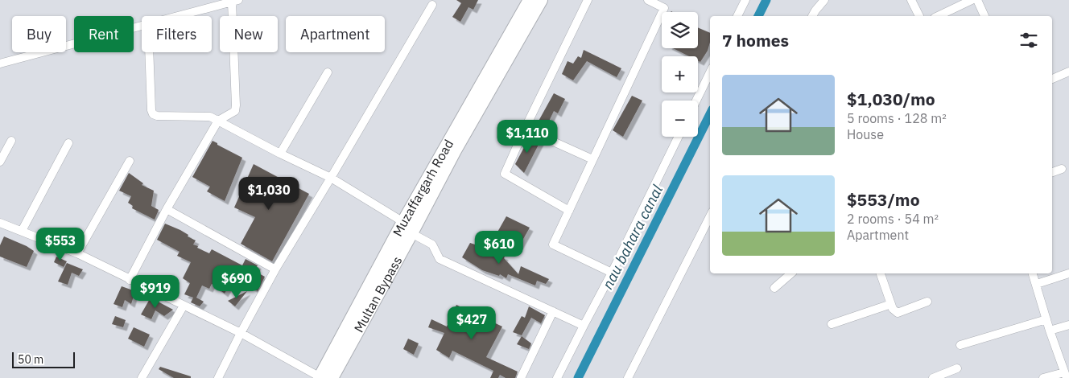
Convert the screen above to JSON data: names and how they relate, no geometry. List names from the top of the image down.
{
  "streets": {
    "main road": ["Muzaffargarh Road", "Multan Bypass"]
  },
  "crossings": [
    ["Muzaffargarh Road", "Multan Bypass"]
  ],
  "water": ["nau bahara canal"],
  "scale_bar": "50 m",
  "page": {
    "map_buttons": ["+", "−"],
    "chip": [
      "Buy",
      "Rent",
      "Filters",
      "New",
      "Apartment"
    ],
    "heading": "7 homes",
    "list": [
      {
        "name": "$1,030/mo",
        "note": "5 rooms · 128 m² · House"
      },
      {
        "name": "$553/mo",
        "note": "2 rooms · 54 m² · Apartment"
      }
    ],
    "price": [
      "$1,110",
      "$1,030",
      "$553",
      "$610",
      "$690",
      "$919",
      "$427"
    ],
    "scale": "50 m"
  }
}
